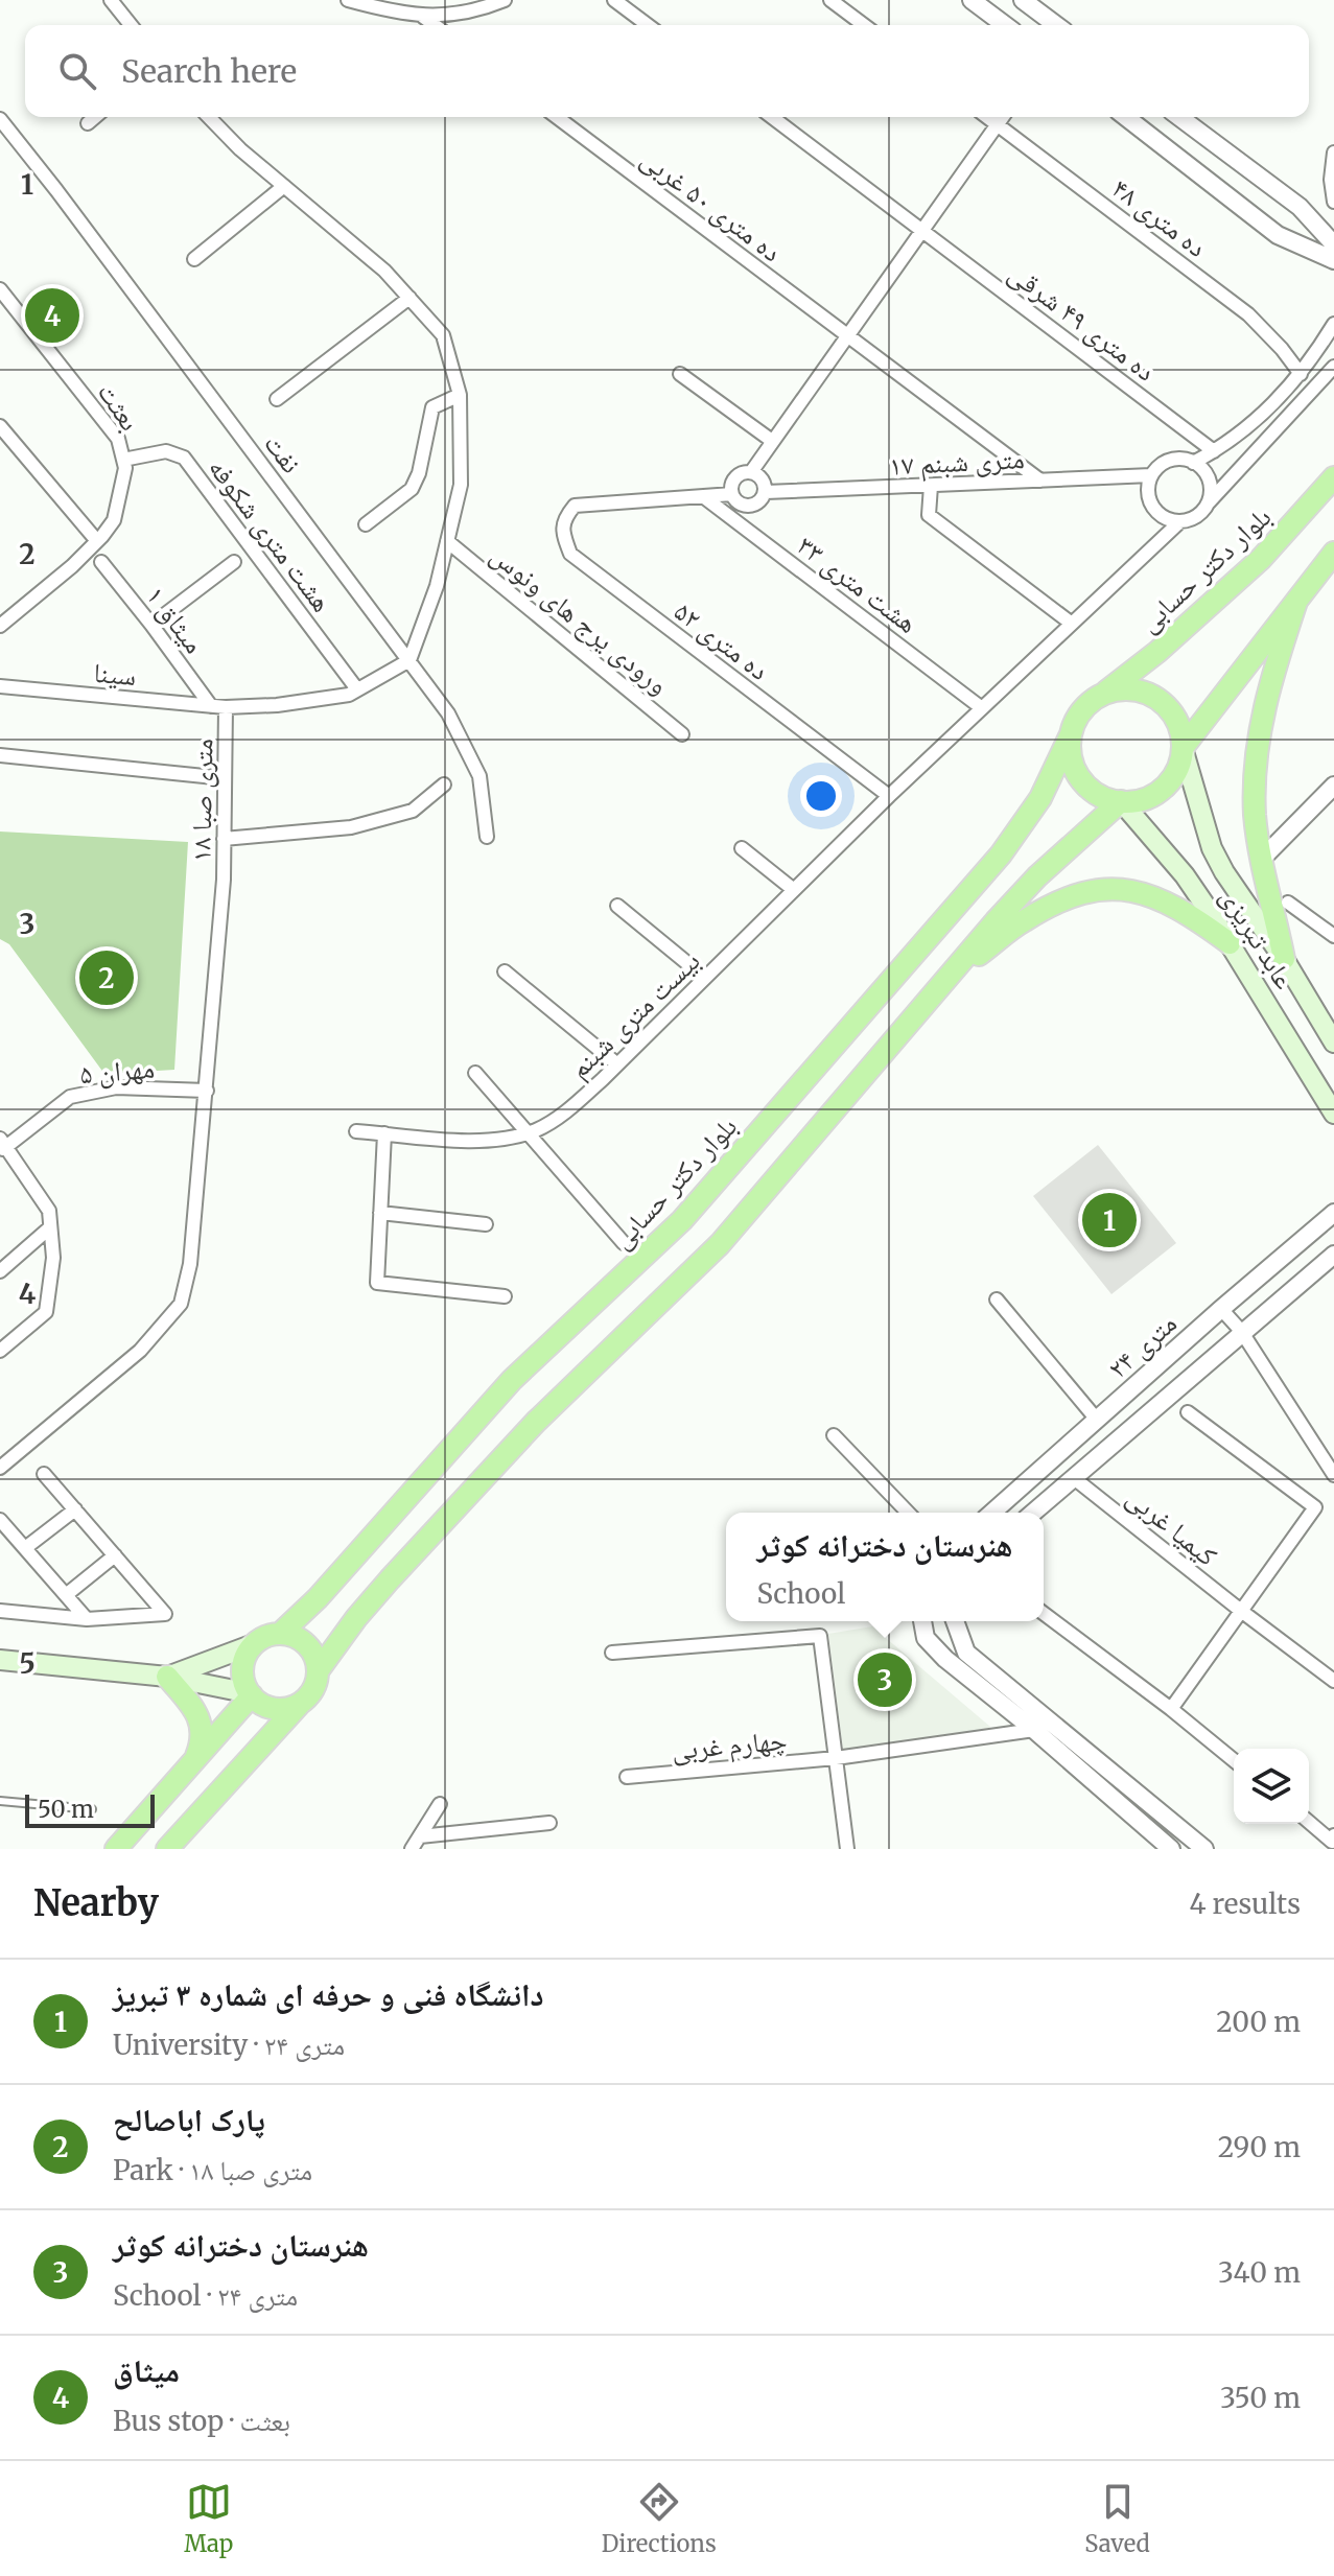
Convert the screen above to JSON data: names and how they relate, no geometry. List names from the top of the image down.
{
  "streets": {
    "main road": ["بلوار دکتر حسابی", "عابد تبریزی"],
    "street": [
      "ده متری ۵۰ غربی",
      "ده متری ۴۸",
      "ده متری ۴۹ شرقی",
      "بعثت",
      "نفت",
      "۱۷ متری شبنم",
      "هشت متری شکوفه",
      "هشت متری ۳۳",
      "میثاق ۱",
      "ورودی یرج های ونوس",
      "ده متری ۵۲",
      "سینا",
      "متری صبا ۱۸",
      "بیست متری شبنم",
      "مهران ۵",
      "۲۴ متری",
      "کیمیا غربی",
      "چهارم غربی"
    ]
  },
  "crossings": [
    ["ده متری ۵۰ غربی", "۱۷ متری شبنم"],
    ["بعثت", "هشت متری شکوفه"],
    ["نفت", "متری صبا ۱۸"],
    ["۱۷ متری شبنم", "بیست متری شبنم"],
    ["هشت متری شکوفه", "متری صبا ۱۸"],
    ["بلوار دکتر حسابی", "عابد تبریزی"],
    ["هشت متری ۳۳", "ده متری ۵۲"],
    ["هشت متری ۳۳", "بیست متری شبنم"],
    ["میثاق ۱", "سینا"],
    ["ده متری ۵۲", "بیست متری شبنم"],
    ["سینا", "متری صبا ۱۸"],
    ["متری صبا ۱۸", "مهران ۵"],
    ["۲۴ متری", "کیمیا غربی"]
  ],
  "scale_bar": "50 m",
  "page": {
    "search": "Search here",
    "pins": [
      "4",
      "2",
      "1",
      "3"
    ],
    "popup": ["هنرستان دخترانه کوثر", "School"],
    "scale": "50 m",
    "heading": ["Nearby", "4 results"],
    "list": [
      {
        "mark": "1",
        "name": "دانشگاه فنی و حرفه ای شماره ۳ تبریز",
        "note": "University · ۲۴ متری",
        "value": "200 m"
      },
      {
        "mark": "2",
        "name": "پارک اباصالح",
        "note": "Park · متری صبا ۱۸",
        "value": "290 m"
      },
      {
        "mark": "3",
        "name": "هنرستان دخترانه کوثر",
        "note": "School · ۲۴ متری",
        "value": "340 m"
      },
      {
        "mark": "4",
        "name": "میثاق",
        "note": "Bus stop · بعثت",
        "value": "350 m"
      }
    ],
    "nav": ["Map", "Directions", "Saved"]
  },
  "grid": {
    "rows": [
      "1",
      "2",
      "3",
      "4",
      "5"
    ]
  }
}
